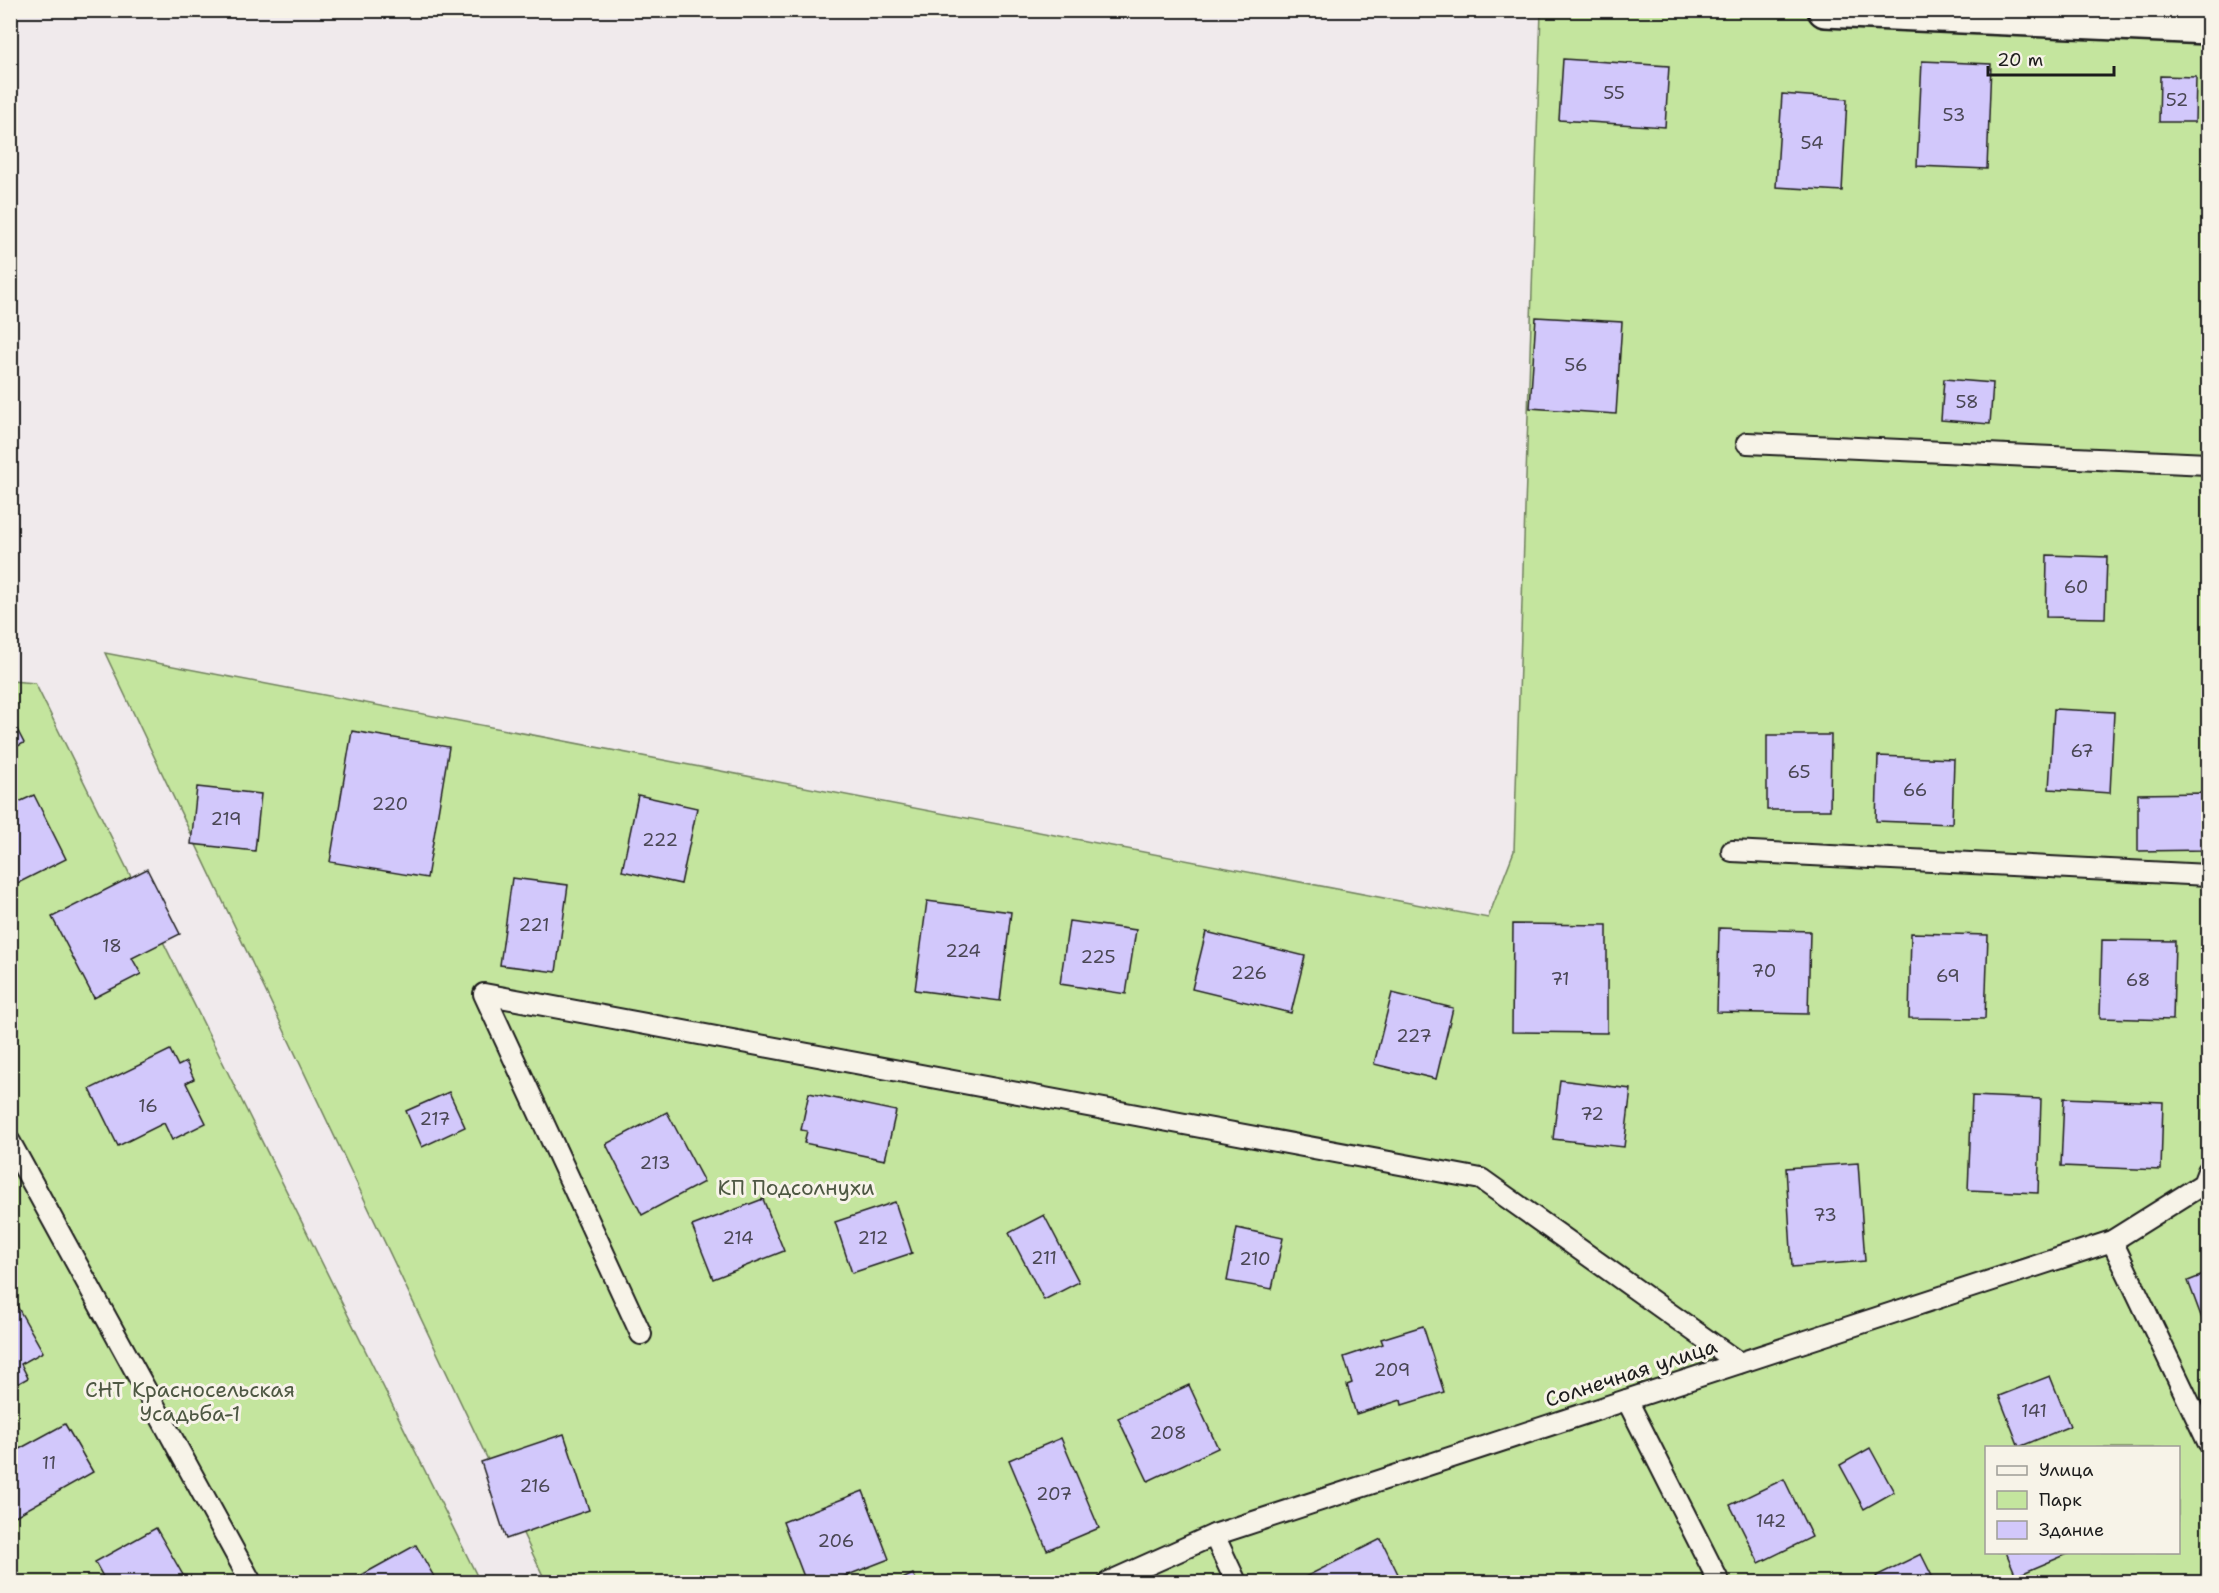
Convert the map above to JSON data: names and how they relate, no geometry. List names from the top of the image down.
{
  "streets": {
    "lane": ["Солнечная улица"]
  },
  "parks": ["КП Подсолнухи", "СНТ Красносельская Усадьба-1"],
  "house_numbers": [
    "55",
    "52",
    "53",
    "54",
    "56",
    "58",
    "60",
    "67",
    "65",
    "66",
    "220",
    "219",
    "222",
    "221",
    "18",
    "224",
    "225",
    "70",
    "226",
    "69",
    "71",
    "68",
    "227",
    "16",
    "72",
    "217",
    "213",
    "73",
    "214",
    "212",
    "211",
    "210",
    "209",
    "141",
    "208",
    "11",
    "216",
    "207",
    "142",
    "206"
  ],
  "legend": ["Улица", "Парк", "Здание"],
  "scale_bar": "20 m"
}
